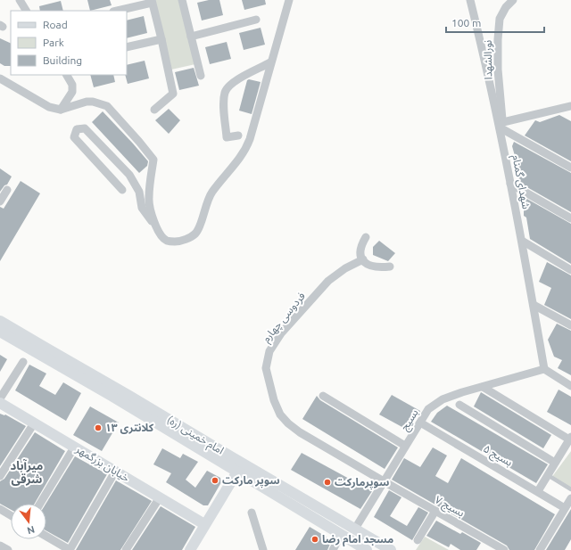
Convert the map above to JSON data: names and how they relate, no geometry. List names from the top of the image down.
{
  "streets": {
    "main road": ["امام خمینی (ره)", "خیابان بزرگمهر"],
    "street": [
      "نورالشهدا",
      "شهدای گمنام",
      "فردوسی چهارم",
      "بسیج",
      "بسیج ۵",
      "بسیج ۷"
    ]
  },
  "crossings": [
    ["نورالشهدا", "شهدای گمنام"],
    ["شهدای گمنام", "بسیج"],
    ["فردوسی چهارم", "بسیج"],
    ["فردوسی چهارم", "بسیج ۷"],
    ["بسیج", "امام خمینی (ره)"],
    ["بسیج", "بسیج ۵"],
    ["بسیج", "بسیج ۷"]
  ],
  "districts": ["میرآباد شرقی"],
  "places": [
    "کلانتری ۱۳",
    "سوپر مارکت",
    "سوپرمارکت",
    "مسجد امام رضا"
  ],
  "legend": ["Road", "Park", "Building"],
  "scale_bar": "100 m",
  "north": "bottom"
}
